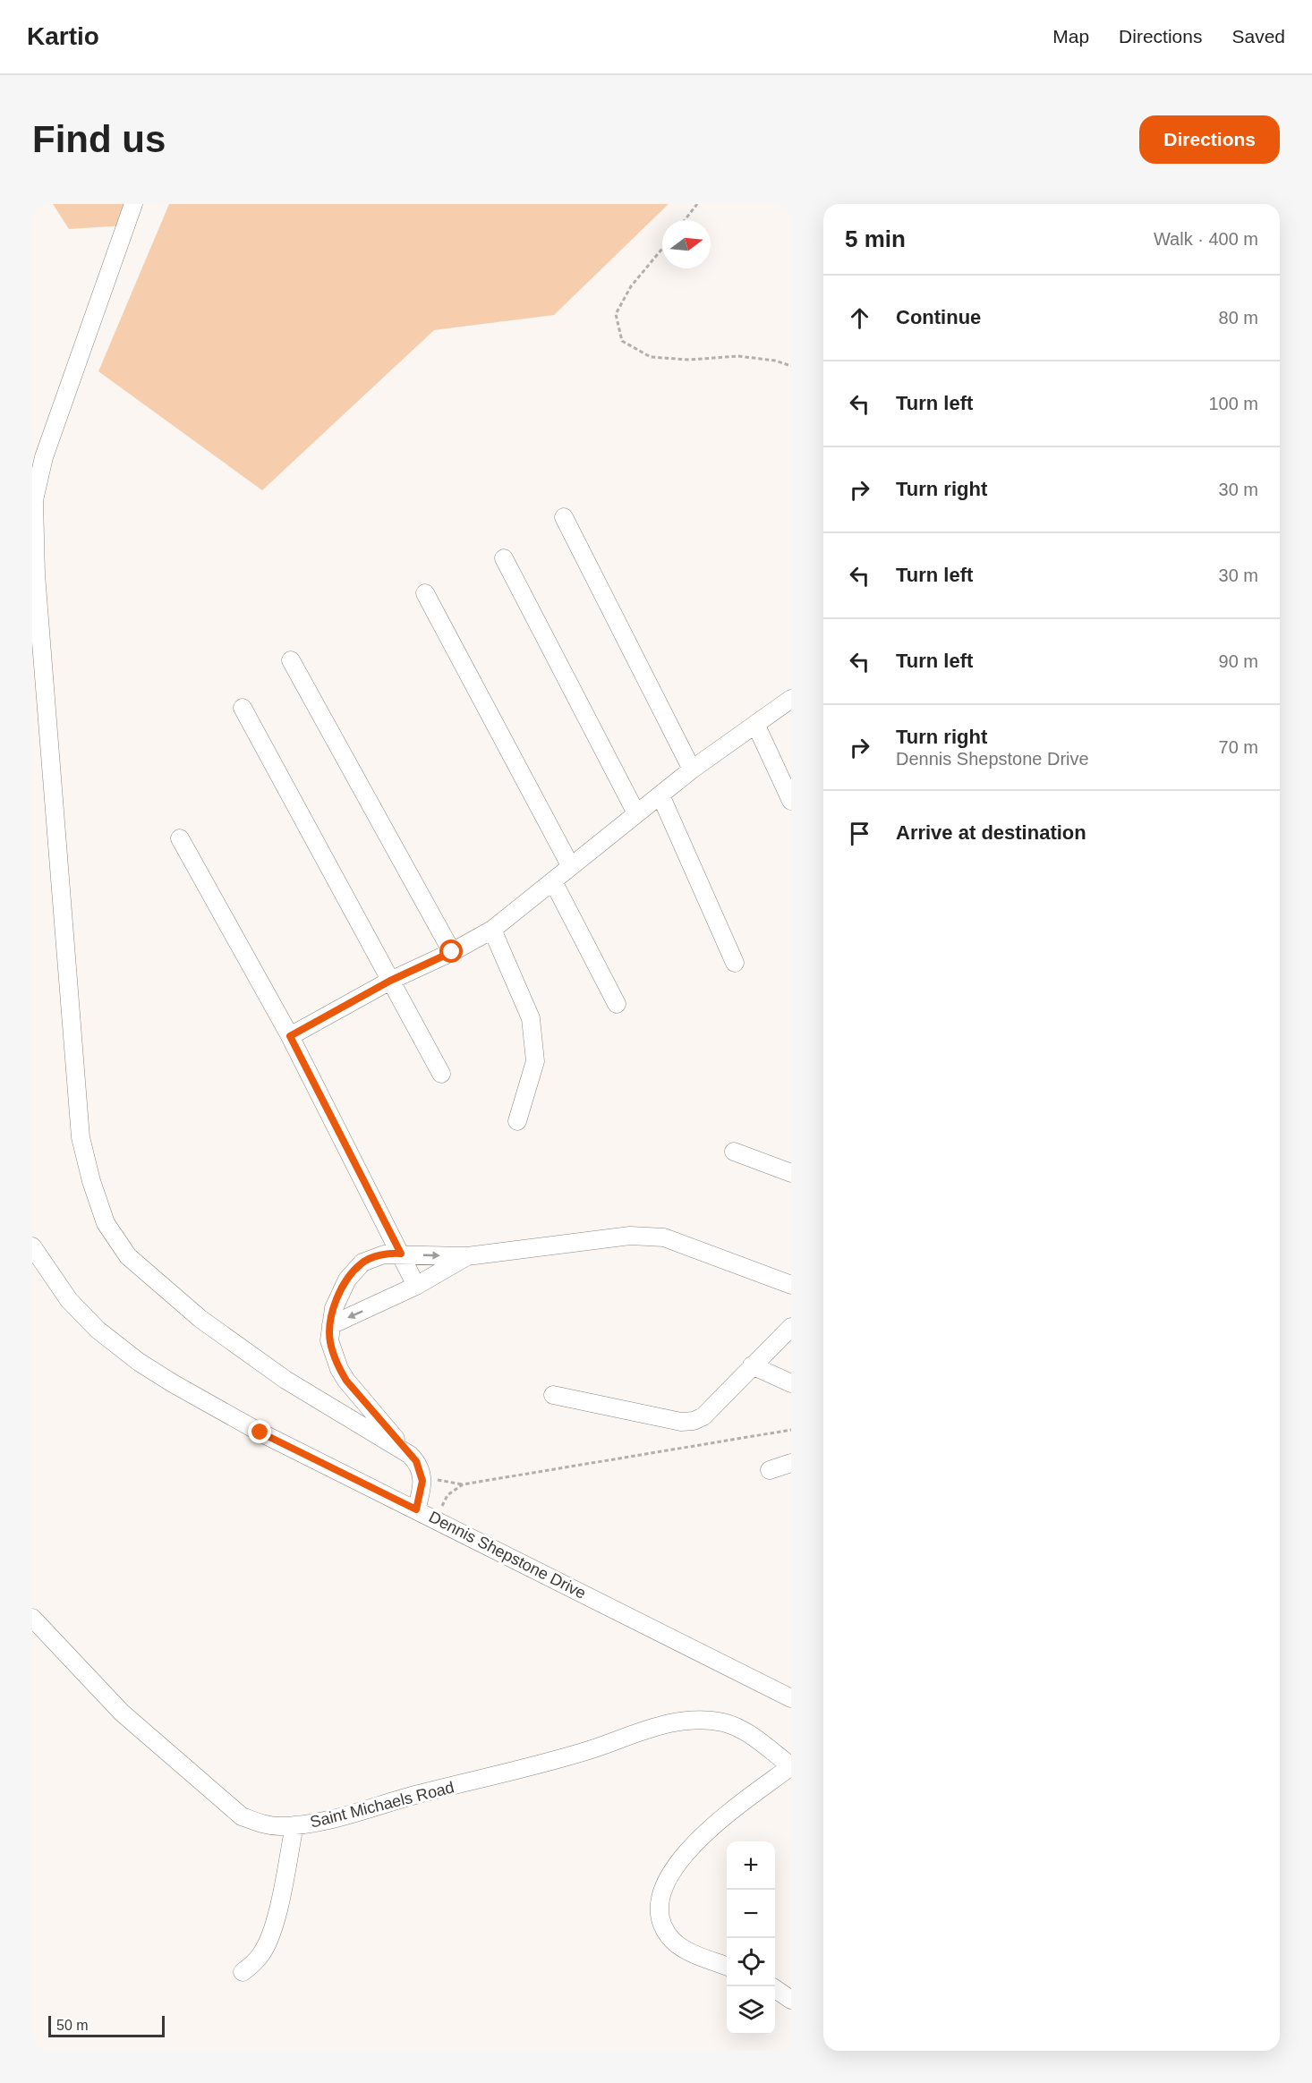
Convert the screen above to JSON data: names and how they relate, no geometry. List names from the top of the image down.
{
  "streets": {
    "street": ["Dennis Shepstone Drive", "Saint Michaels Road"]
  },
  "scale_bar": "50 m",
  "north": "right",
  "page": {
    "header": "Kartio",
    "nav": ["Map", "Directions", "Saved"],
    "buttons": "Directions",
    "title": "Find us",
    "heading": ["5 min", "Walk · 400 m"],
    "list": [
      ["Continue", "80 m"],
      ["Turn left", "100 m"],
      ["Turn right", "30 m"],
      ["Turn left", "30 m"],
      ["Turn left", "90 m"],
      ["Turn right", "Dennis Shepstone Drive", "70 m"],
      "Arrive at destination"
    ],
    "map_buttons": ["+", "−"],
    "scale": "50 m"
  }
}
